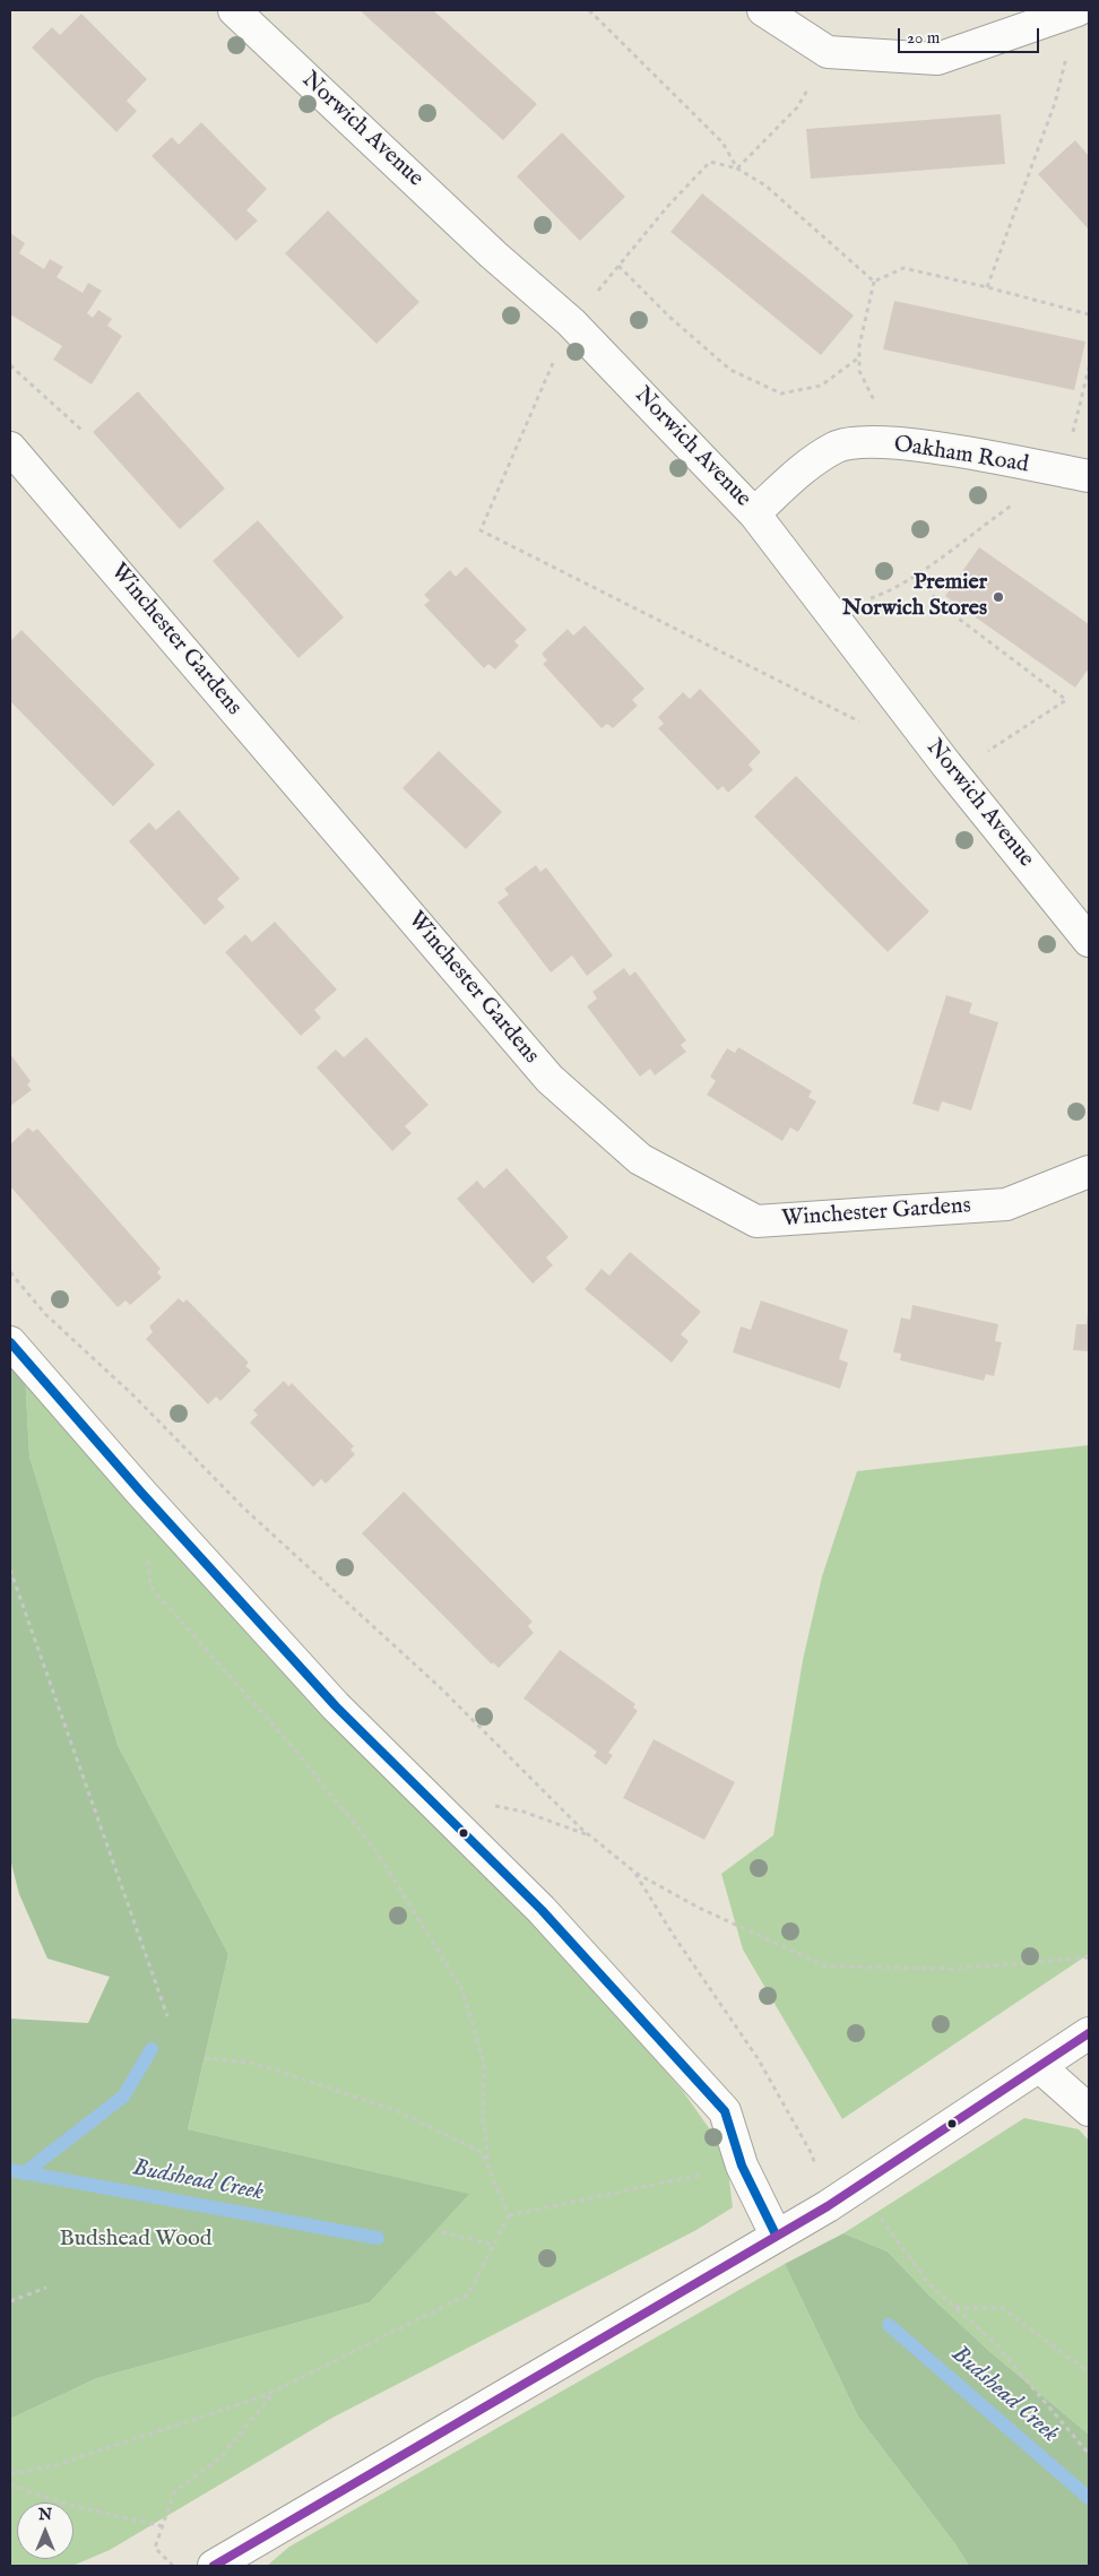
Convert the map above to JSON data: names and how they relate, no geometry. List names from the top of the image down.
{
  "streets": {
    "street": ["Norwich Avenue", "Oakham Road", "Winchester Gardens"]
  },
  "crossings": [
    ["Norwich Avenue", "Oakham Road"]
  ],
  "water": ["Budshead Creek"],
  "parks": ["Budshead Wood"],
  "places": ["Premier Norwich Stores"],
  "scale_bar": "20 m",
  "north": "top"
}
